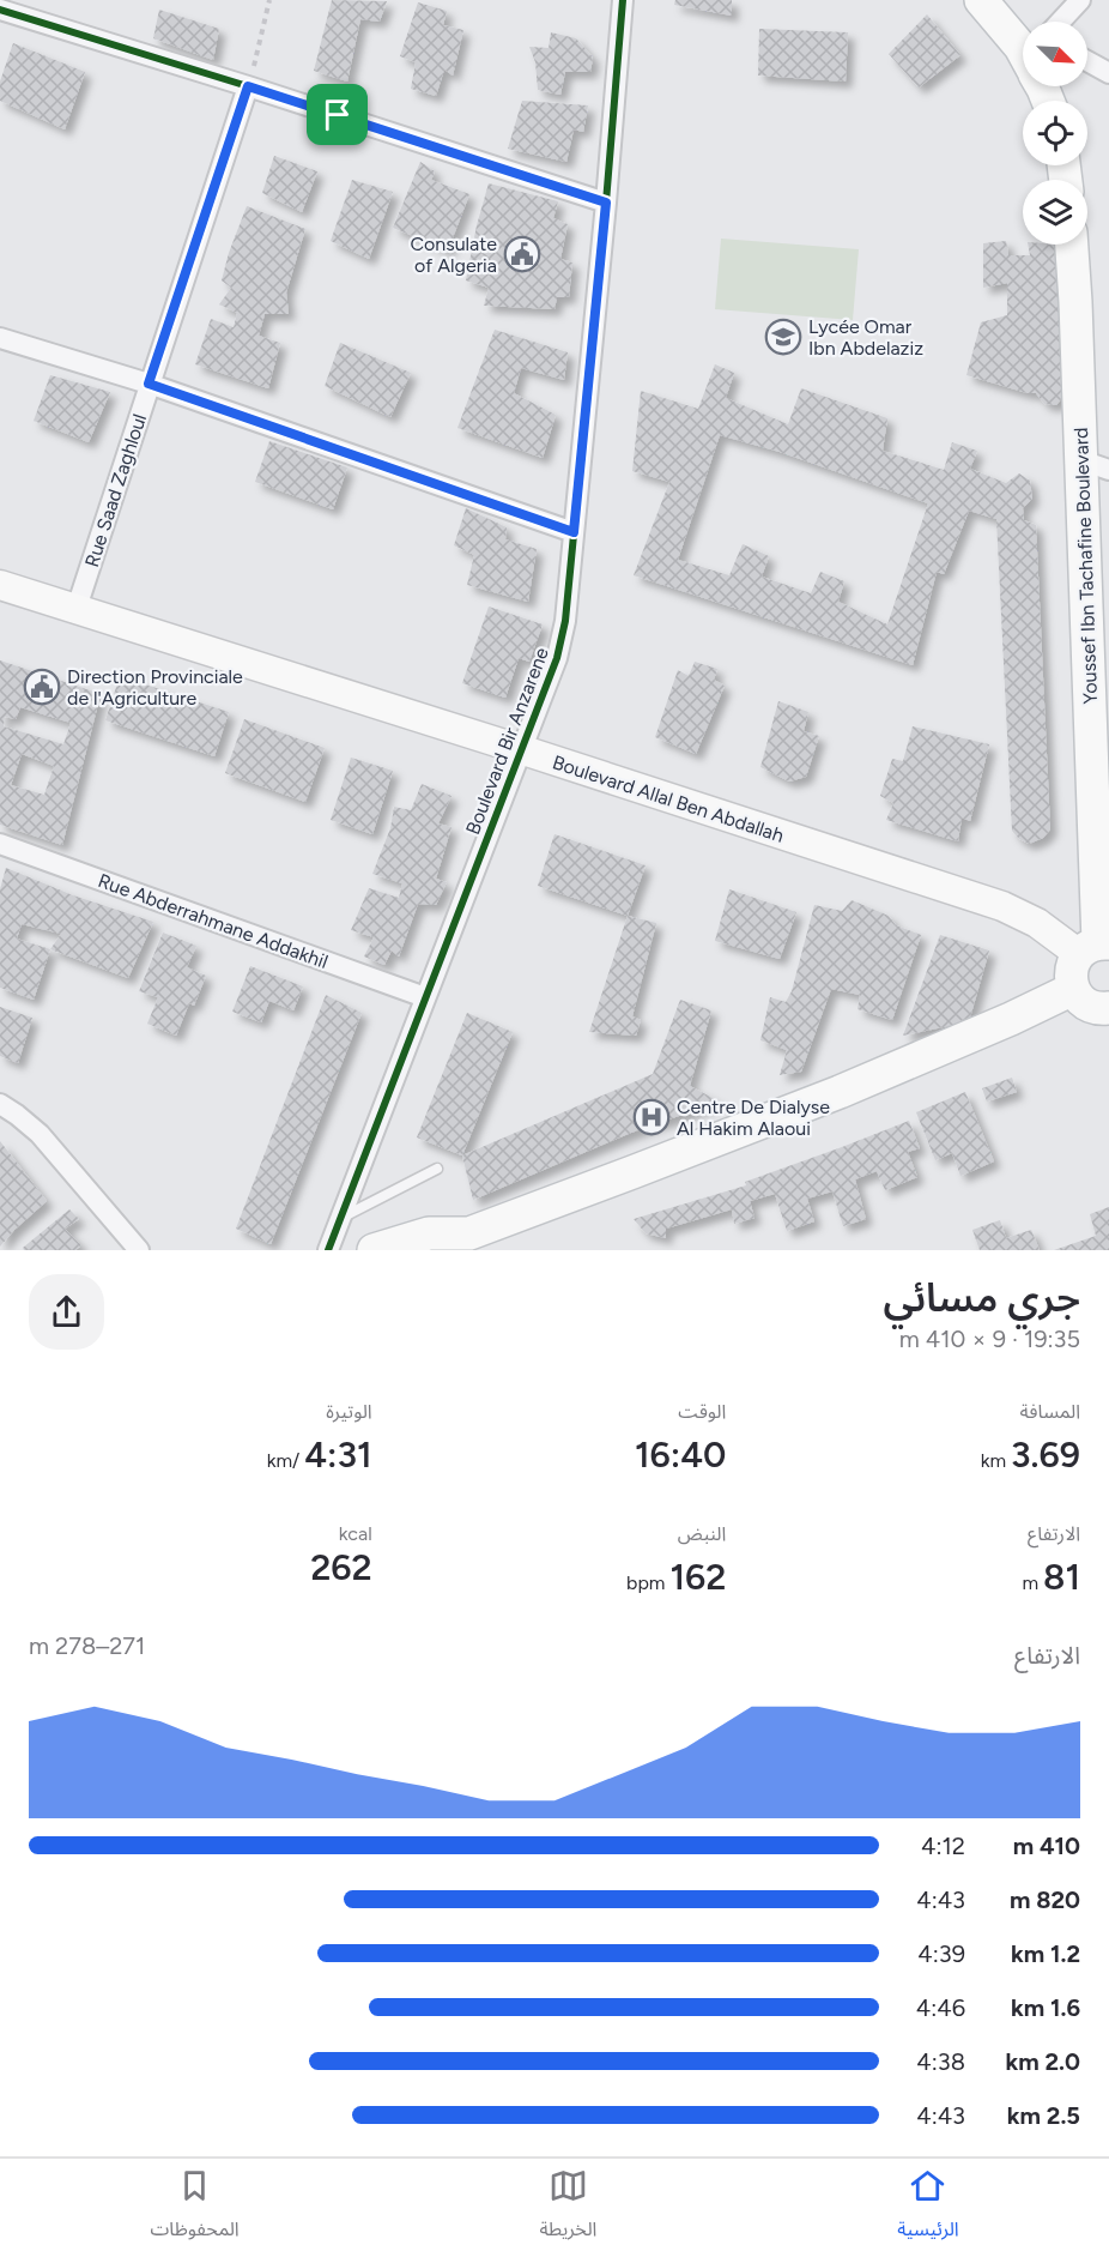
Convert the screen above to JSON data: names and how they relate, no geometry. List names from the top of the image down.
{
  "streets": {
    "main road": ["Youssef Ibn Tachafine Boulevard", "Boulevard Allal Ben Abdallah"],
    "street": ["Rue Saad Zaghloul", "Boulevard Bir Anzarene", "Rue Abderrahmane Addakhil"]
  },
  "crossings": [
    ["Rue Saad Zaghloul", "Boulevard Allal Ben Abdallah"],
    ["Youssef Ibn Tachafine Boulevard", "Boulevard Allal Ben Abdallah"],
    ["Boulevard Bir Anzarene", "Boulevard Allal Ben Abdallah"],
    ["Boulevard Bir Anzarene", "Rue Abderrahmane Addakhil"]
  ],
  "places": {
    "public building": ["Consulate of Algeria", "Direction Provinciale de l'Agriculture"],
    "school or university": ["Lycée Omar Ibn Abdelaziz"],
    "hospital": ["Centre De Dialyse Al Hakim Alaoui"]
  },
  "north": "bottom right",
  "page": {
    "heading": ["جري مسائي", "19:35 · 9 × 410 m"],
    "stats": [
      ["المسافة", "3.69 km"],
      ["الوقت", "16:40"],
      ["الوتيرة", "4:31 /km"],
      ["الارتفاع", "81 m"],
      ["النبض", "162 bpm"],
      ["kcal", "262"]
    ],
    "chart": ["الارتفاع", "271–278 m"],
    "list": [
      {
        "name": "410 m",
        "note": "4:12"
      },
      {
        "name": "820 m",
        "note": "4:43"
      },
      {
        "name": "1.2 km",
        "note": "4:39"
      },
      {
        "name": "1.6 km",
        "note": "4:46"
      },
      {
        "name": "2.0 km",
        "note": "4:38"
      },
      {
        "name": "2.5 km",
        "note": "4:43"
      }
    ],
    "tabs": ["الرئيسية", "الخريطة", "المحفوظات"]
  }
}
